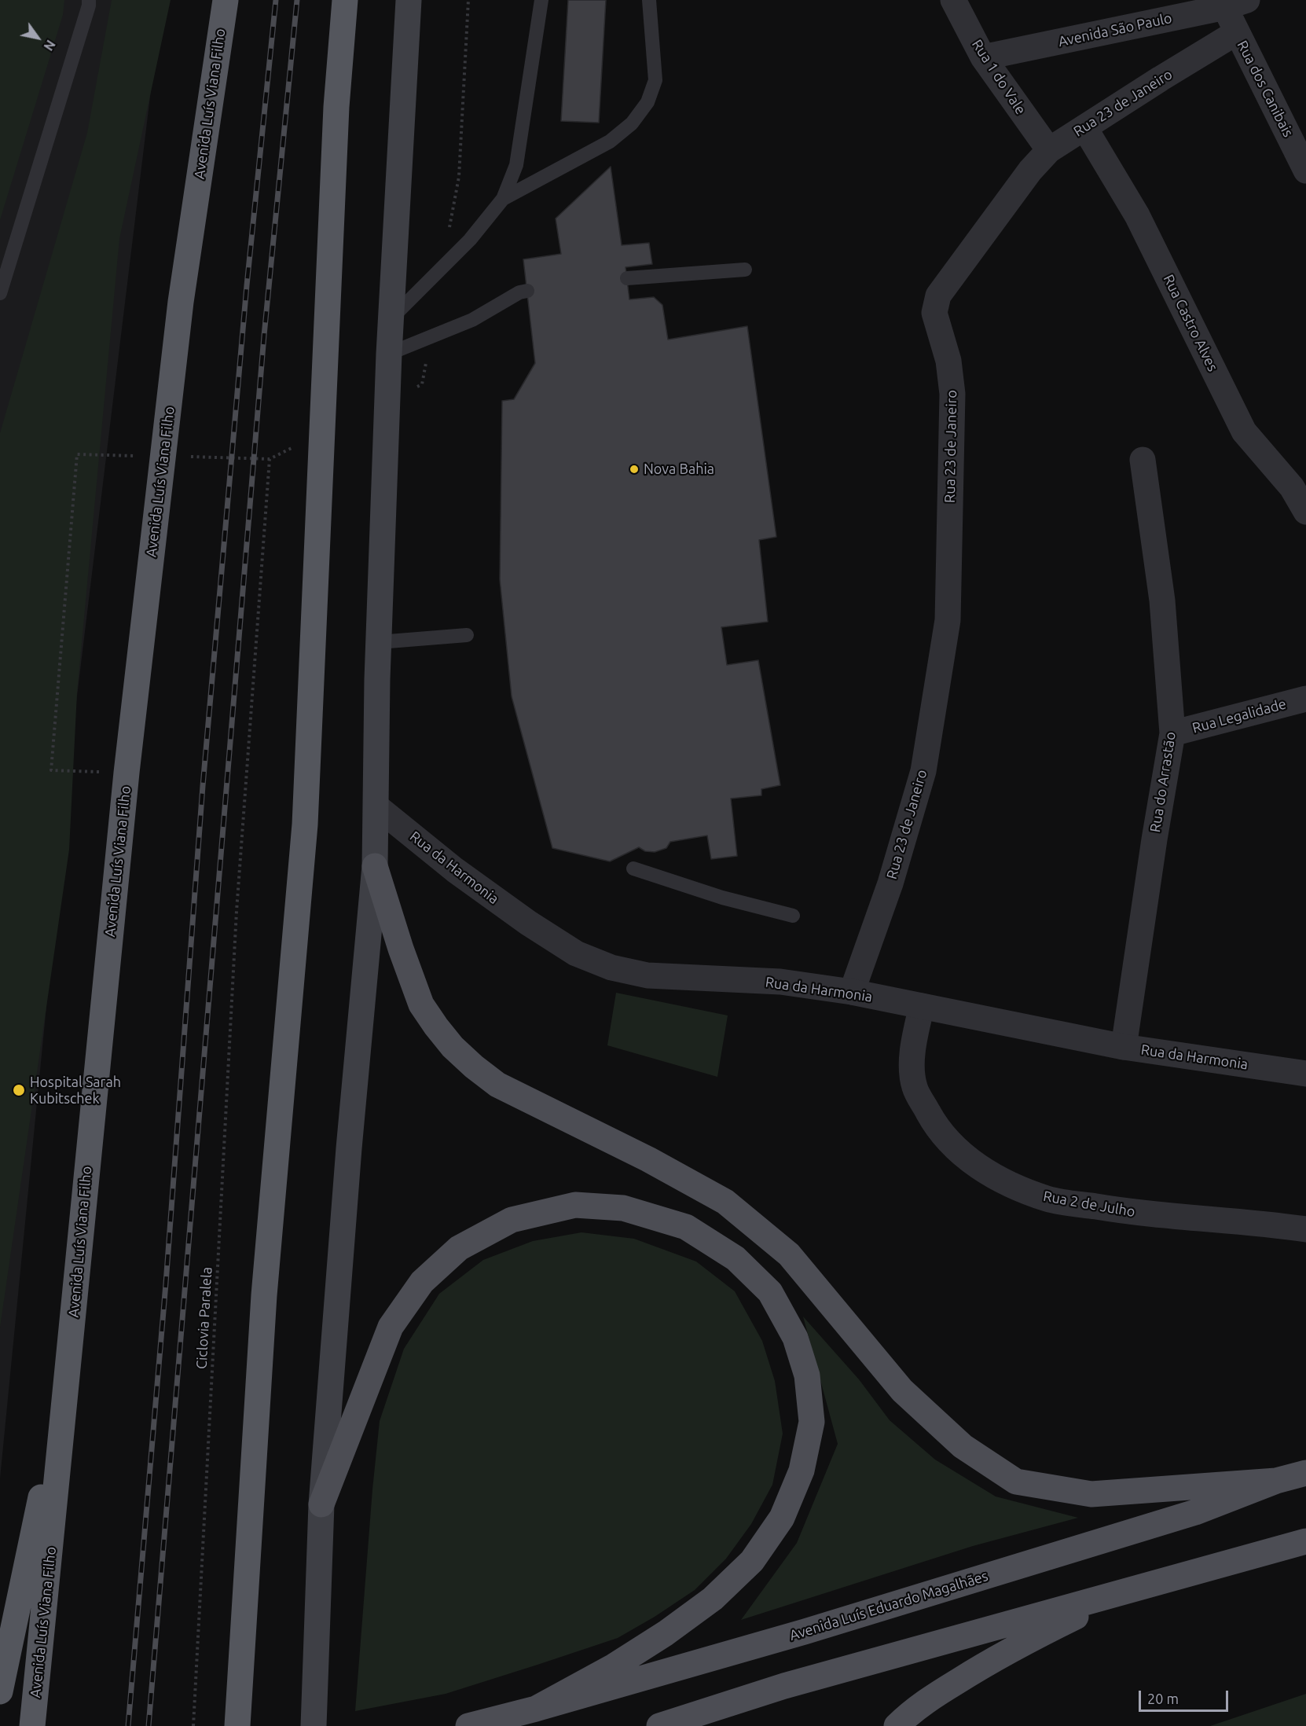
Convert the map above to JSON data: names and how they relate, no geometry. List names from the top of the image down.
{
  "streets": {
    "highway": ["Avenida Luís Viana Filho"],
    "main road": ["Avenida Luís Eduardo Magalhães"],
    "street": [
      "Avenida São Paulo",
      "Rua 1 do Vale",
      "Rua dos Canibais",
      "Rua 23 de Janeiro",
      "Rua Castro Alves",
      "Rua Legalidade",
      "Rua do Arrastão",
      "Rua da Harmonia",
      "Rua 2 de Julho"
    ],
    "path": ["Ciclovia Paralela"]
  },
  "crossings": [
    ["Avenida São Paulo", "Rua 1 do Vale"],
    ["Avenida São Paulo", "Rua dos Canibais"],
    ["Rua 1 do Vale", "Rua 23 de Janeiro"],
    ["Rua dos Canibais", "Rua 23 de Janeiro"],
    ["Rua 23 de Janeiro", "Rua Castro Alves"],
    ["Rua 23 de Janeiro", "Rua da Harmonia"],
    ["Rua Legalidade", "Rua do Arrastão"],
    ["Rua do Arrastão", "Rua da Harmonia"],
    ["Rua da Harmonia", "Rua 2 de Julho"]
  ],
  "places": ["Nova Bahia", "Hospital Sarah Kubitschek"],
  "scale_bar": "20 m",
  "north": "bottom right"
}
